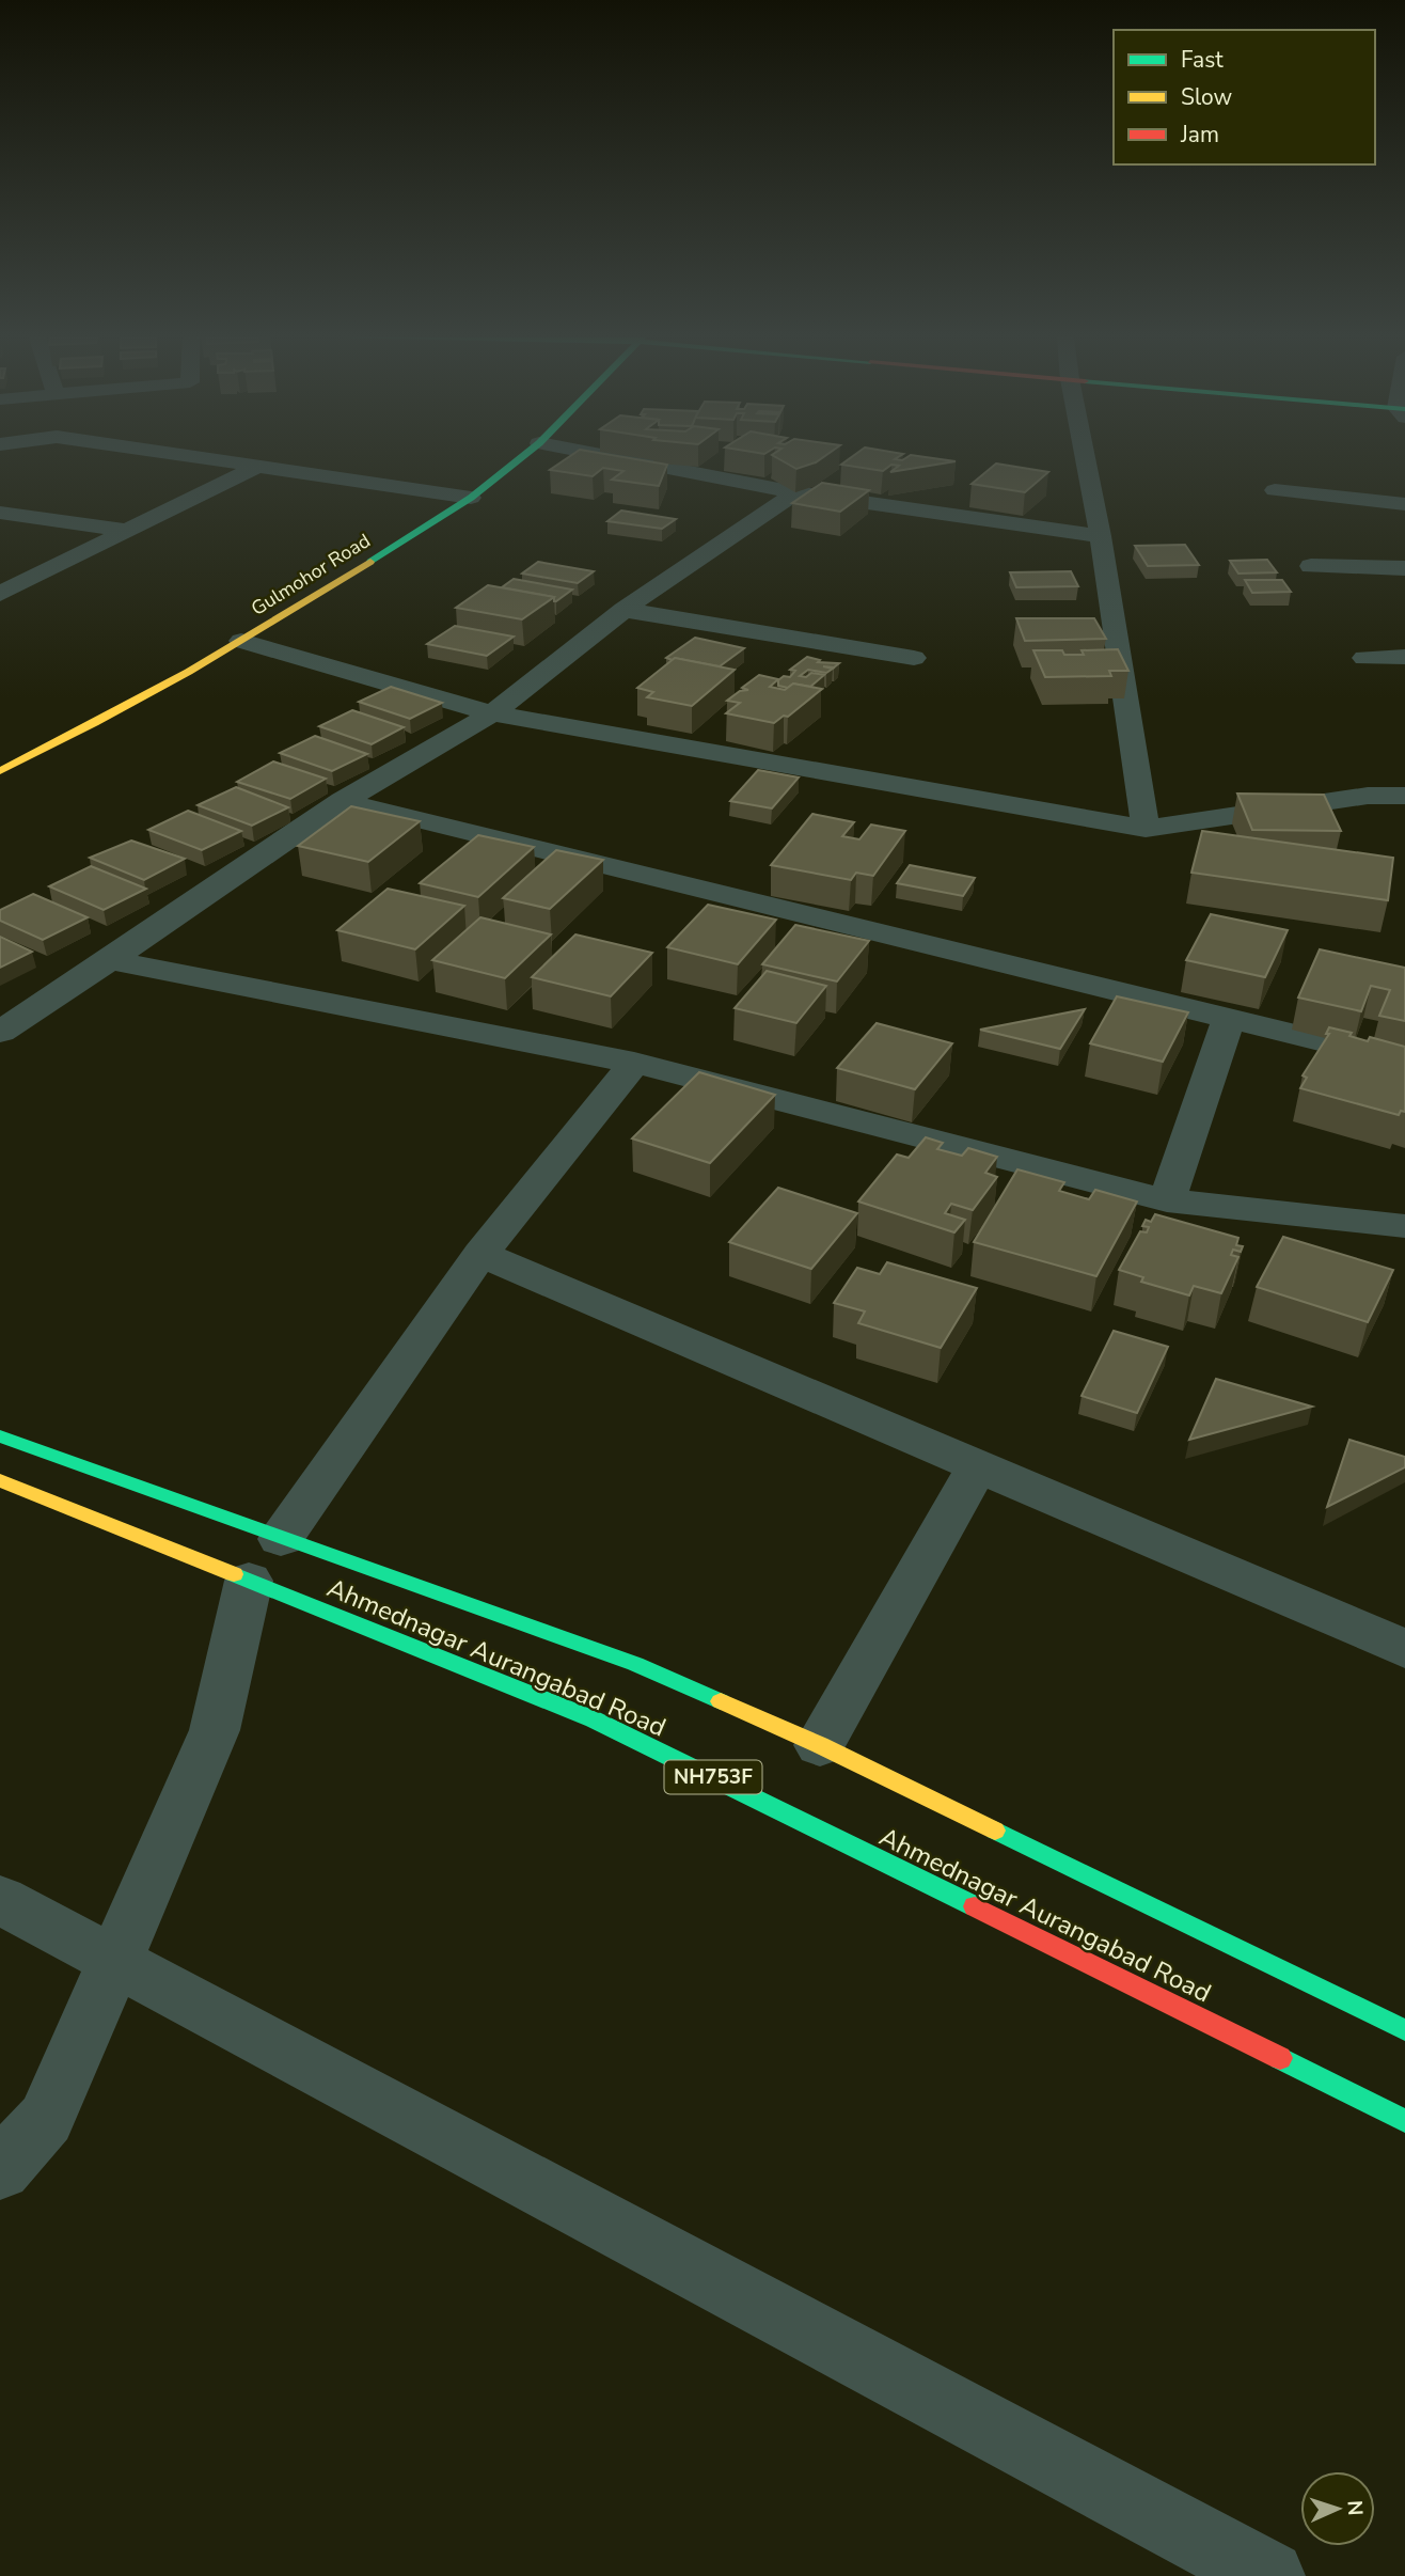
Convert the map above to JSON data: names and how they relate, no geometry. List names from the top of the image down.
{
  "streets": {
    "main road": ["Gulmohor Road", "Ahmednagar Aurangabad Road", "NH753F"]
  },
  "crossings": [
    ["Ahmednagar Aurangabad Road", "NH753F"]
  ],
  "legend": ["Fast", "Slow", "Jam"],
  "north": "right"
}
